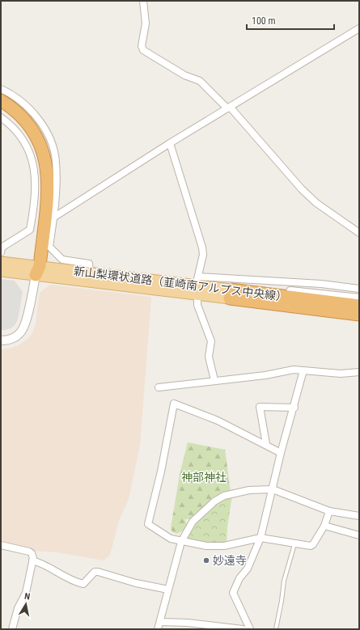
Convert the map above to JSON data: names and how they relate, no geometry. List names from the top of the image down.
{
  "streets": {
    "highway": ["新山梨環状道路（韮崎南アルプス中央線）"]
  },
  "parks": ["神部神社"],
  "places": ["妙遠寺"],
  "scale_bar": "100 m",
  "north": "top"
}
